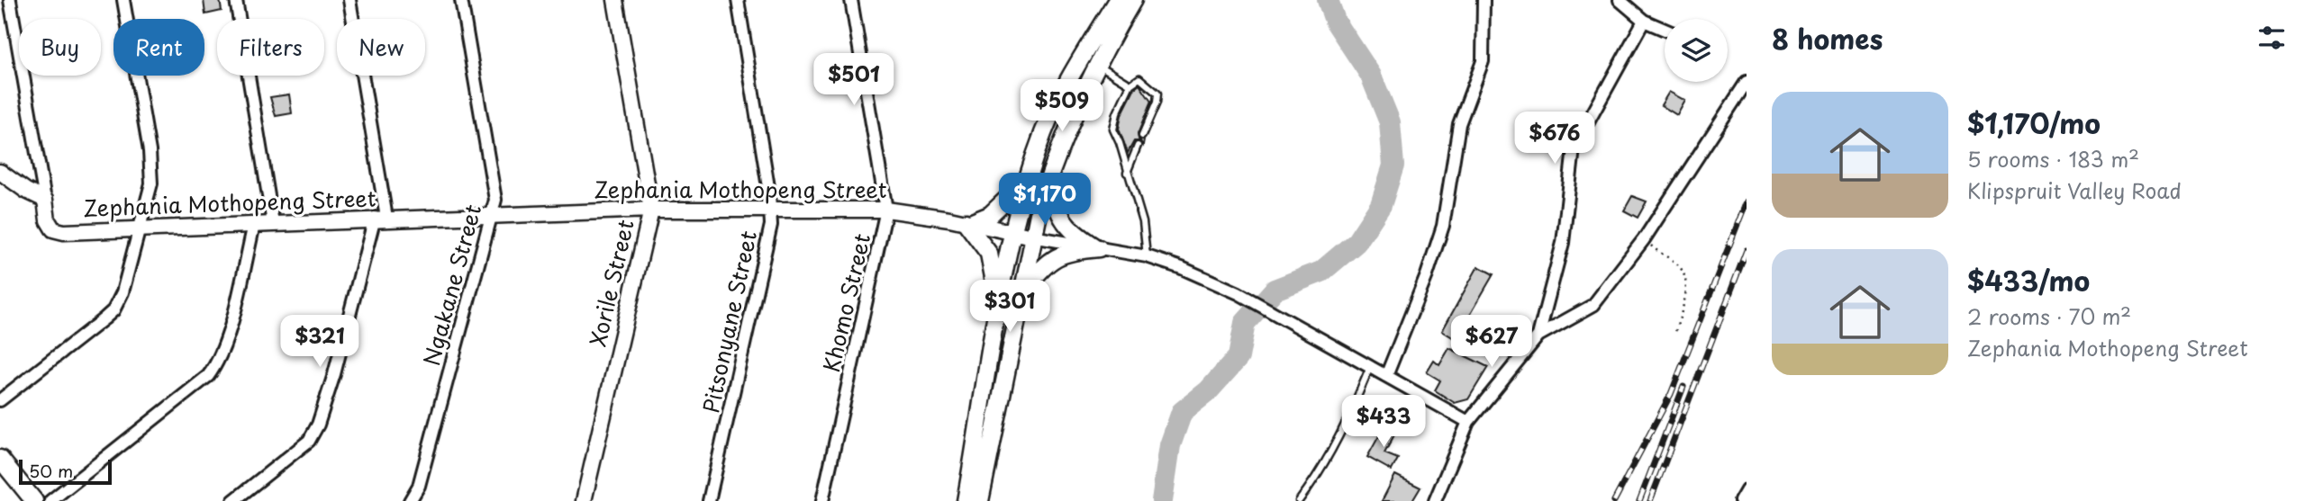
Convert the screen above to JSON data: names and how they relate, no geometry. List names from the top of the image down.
{
  "streets": {
    "street": [
      "Zephania Mothopeng Street",
      "Xorile Street",
      "Ngakane Street",
      "Khomo Street",
      "Pitsonyane Street"
    ]
  },
  "crossings": [
    ["Zephania Mothopeng Street", "Xorile Street"],
    ["Zephania Mothopeng Street", "Ngakane Street"],
    ["Zephania Mothopeng Street", "Khomo Street"],
    ["Zephania Mothopeng Street", "Pitsonyane Street"]
  ],
  "scale_bar": "50 m",
  "page": {
    "heading": "8 homes",
    "chip": [
      "Buy",
      "Rent",
      "Filters",
      "New"
    ],
    "price": [
      "$501",
      "$509",
      "$676",
      "$1,170",
      "$301",
      "$321",
      "$627",
      "$433"
    ],
    "list": [
      {
        "name": "$1,170/mo",
        "note": "5 rooms · 183 m² · Klipspruit Valley Road"
      },
      {
        "name": "$433/mo",
        "note": "2 rooms · 70 m² · Zephania Mothopeng Street"
      }
    ],
    "scale": "50 m"
  }
}
